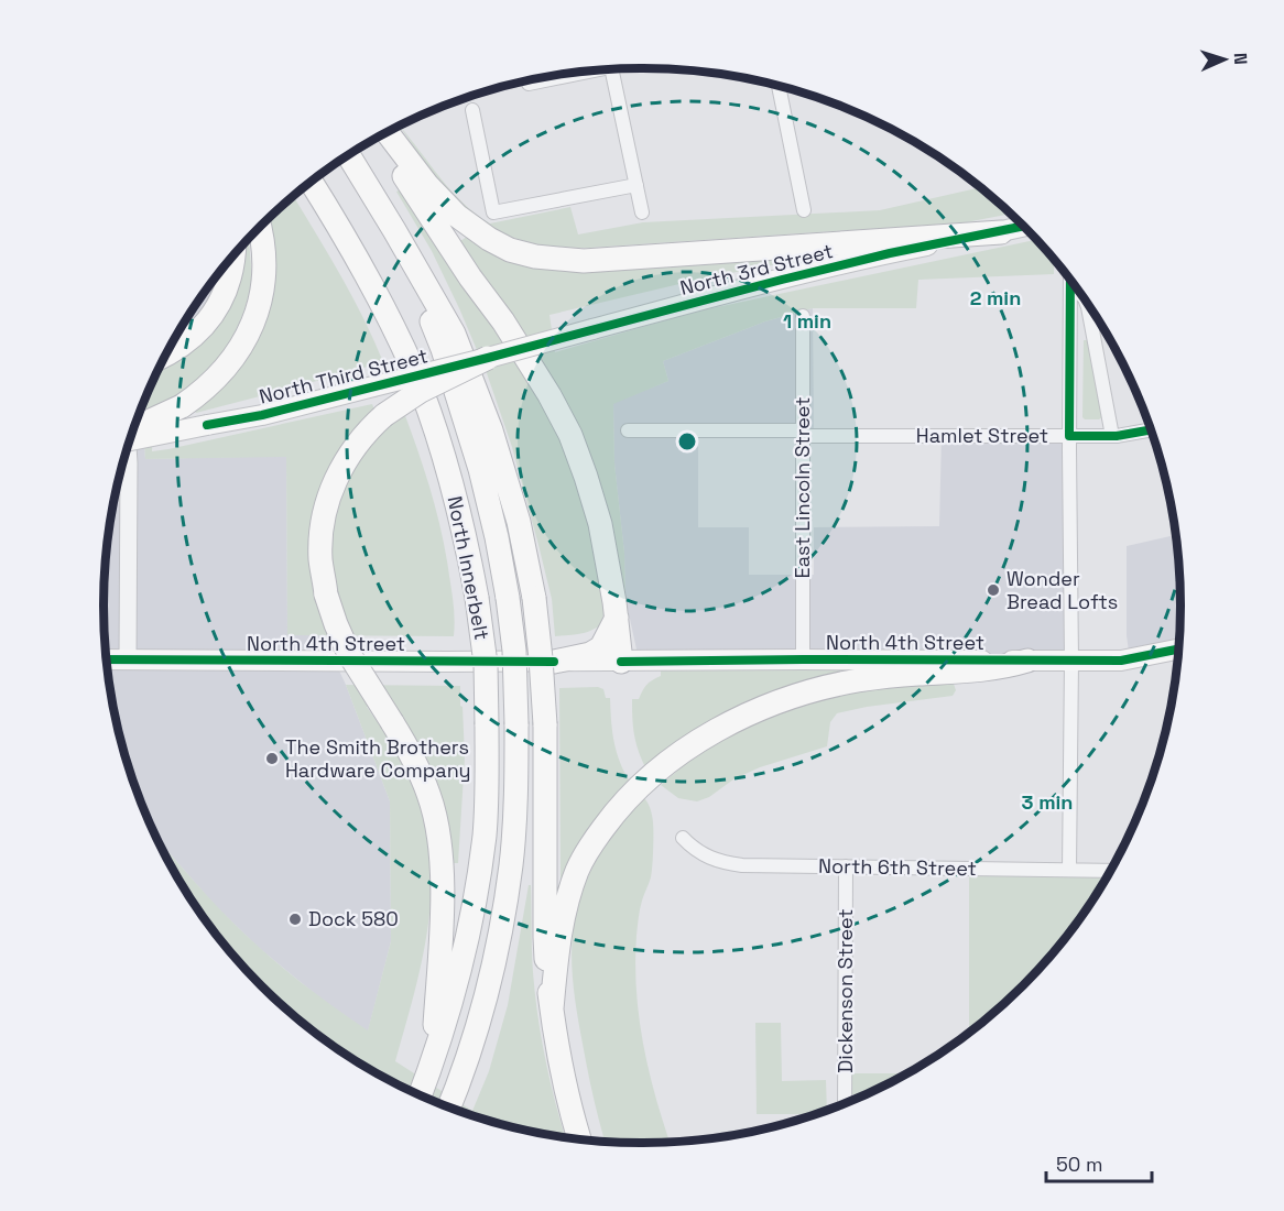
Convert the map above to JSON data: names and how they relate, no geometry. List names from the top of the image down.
{
  "streets": {
    "highway": ["North Innerbelt"],
    "main road": ["North 3rd Street", "North Third Street", "North 4th Street"],
    "street": [
      "Hamlet Street",
      "East Lincoln Street",
      "North 6th Street",
      "Dickenson Street"
    ]
  },
  "crossings": [
    ["North 3rd Street", "North Third Street"],
    ["Hamlet Street", "East Lincoln Street"],
    ["East Lincoln Street", "North 4th Street"],
    ["North 6th Street", "Dickenson Street"]
  ],
  "places": ["Wonder Bread Lofts", "The Smith Brothers Hardware Company", "Dock 580"],
  "scale_bar": "50 m",
  "north": "right",
  "rings": ["2 min", "1 min", "3 min"]
}
